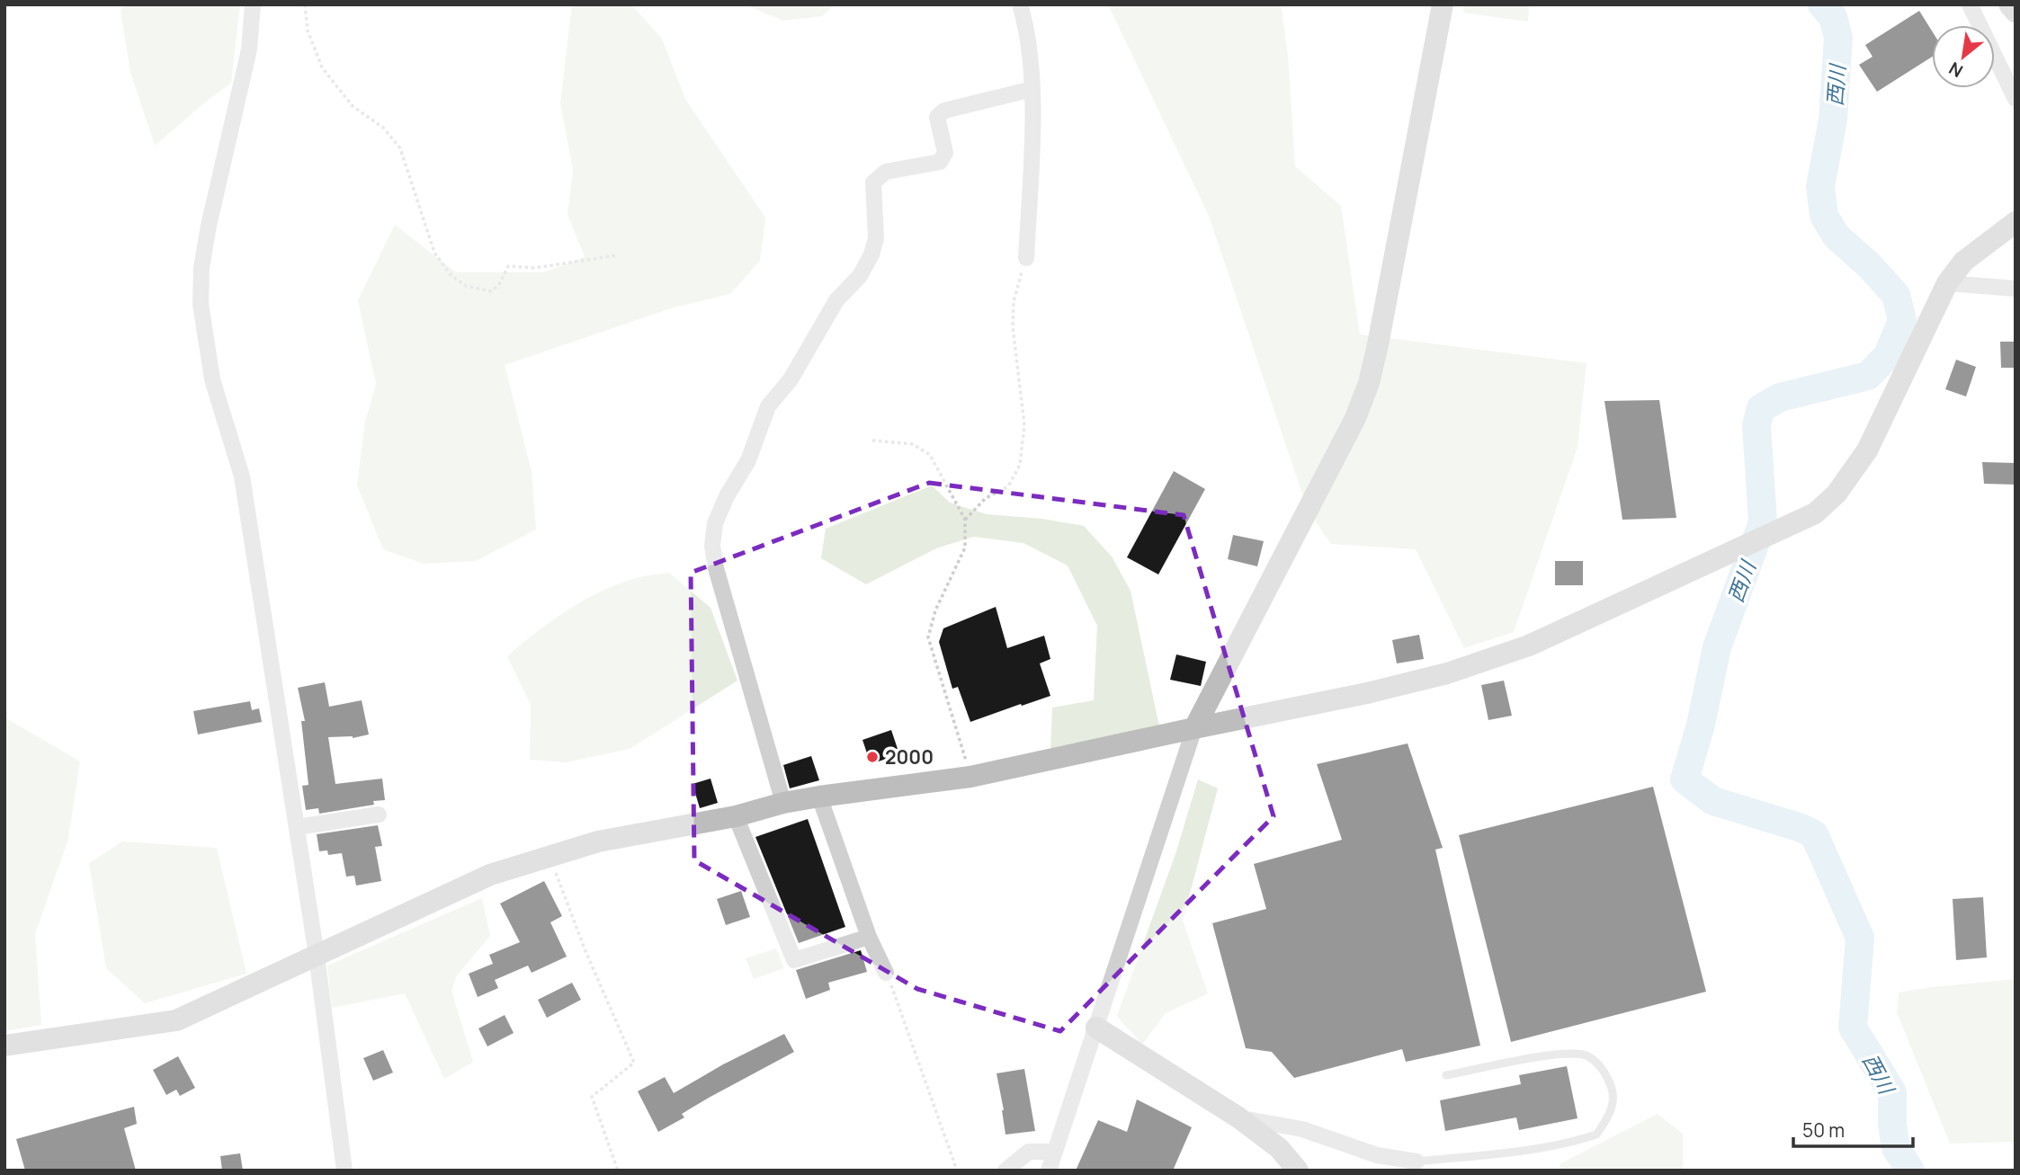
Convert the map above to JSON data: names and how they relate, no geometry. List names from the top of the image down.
{
  "water": ["西川"],
  "places": ["2000"],
  "scale_bar": "50 m",
  "north": "bottom left"
}
